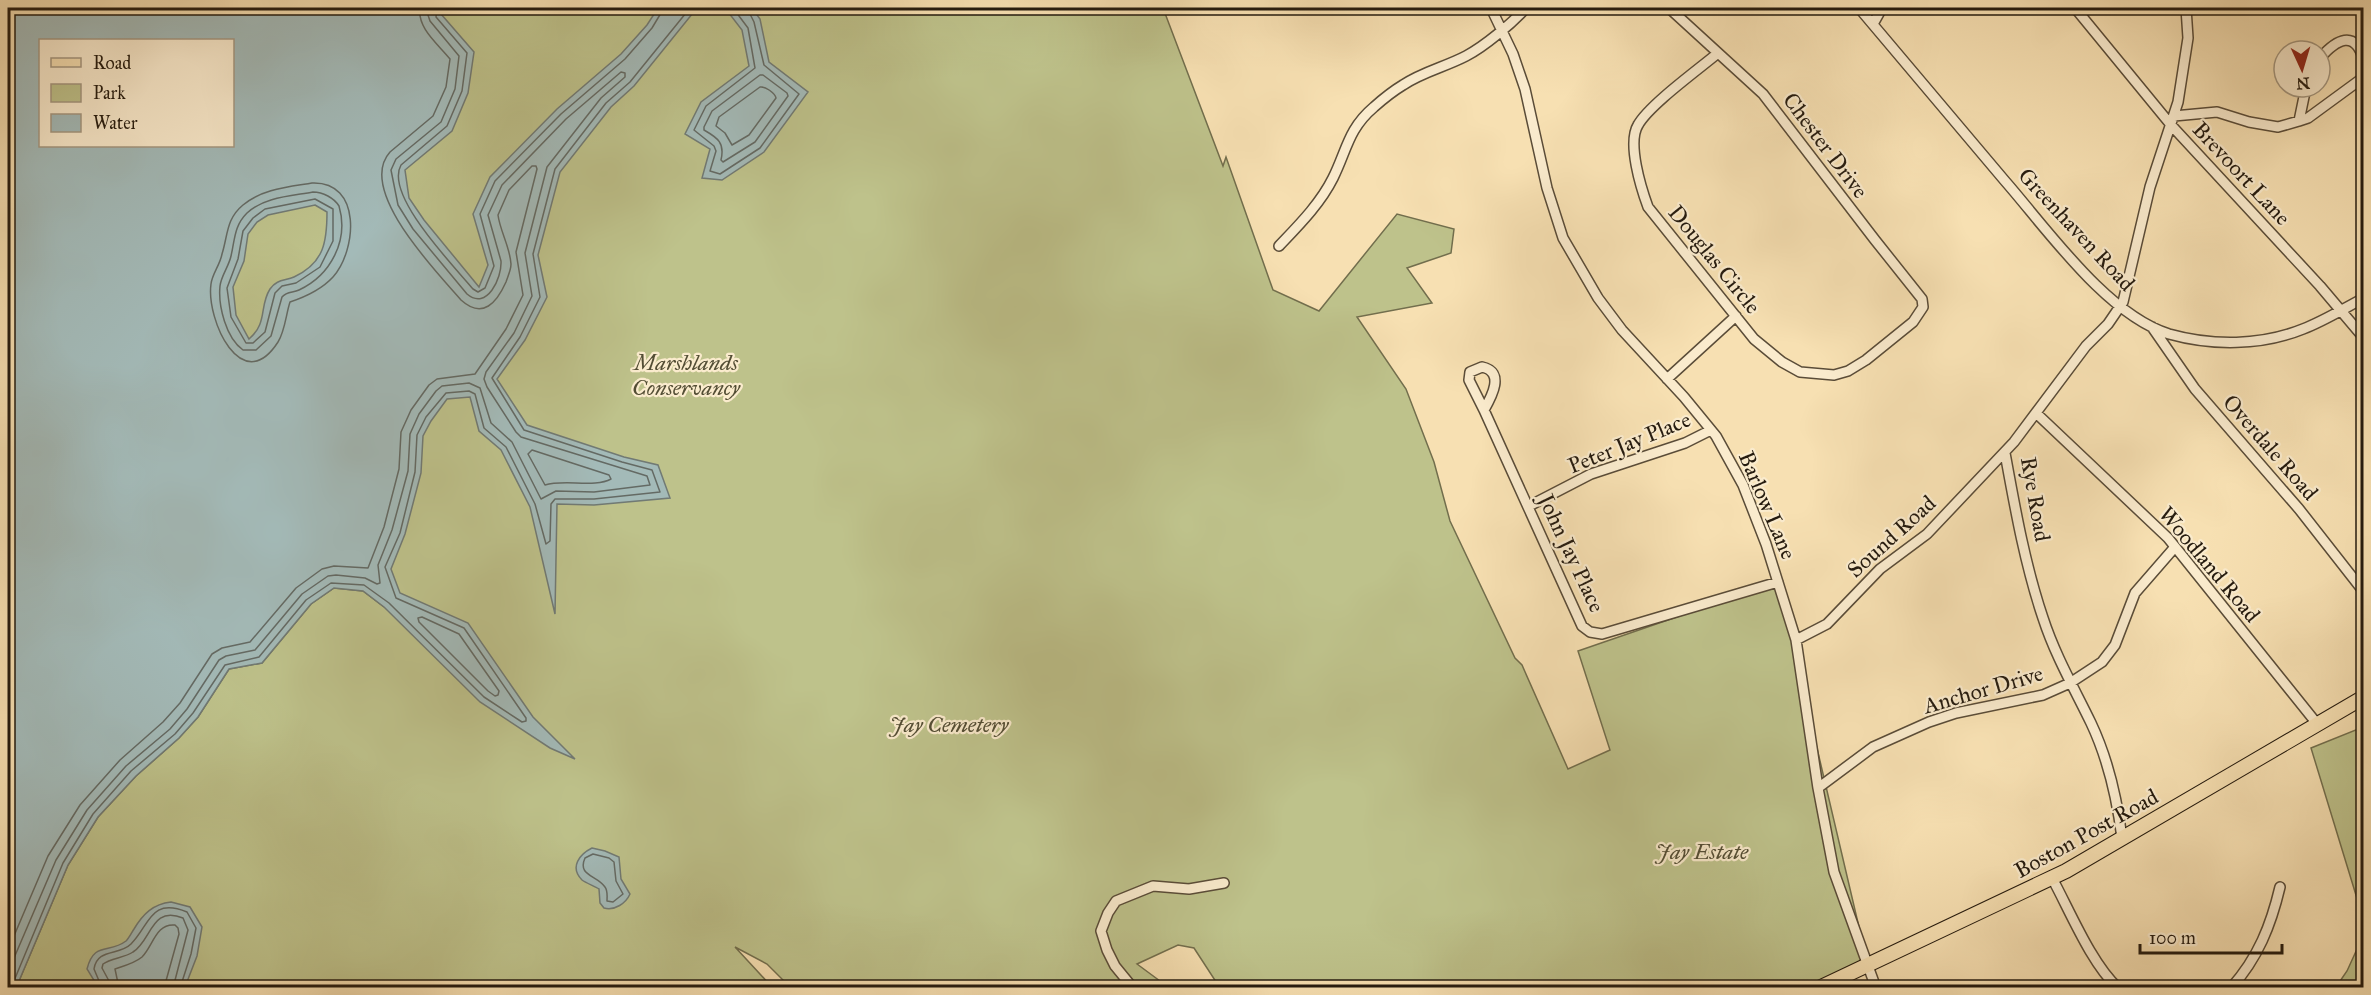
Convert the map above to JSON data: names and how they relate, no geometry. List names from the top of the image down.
{
  "streets": {
    "main road": ["Boston Post Road"],
    "street": [
      "Chester Drive",
      "Brevoort Lane",
      "Greenhaven Road",
      "Douglas Circle",
      "Peter Jay Place",
      "Overdale Road",
      "Rye Road",
      "Barlow Lane",
      "Sound Road",
      "John Jay Place",
      "Woodland Road",
      "Anchor Drive"
    ]
  },
  "crossings": [
    ["Chester Drive", "Douglas Circle"],
    ["Brevoort Lane", "Greenhaven Road"],
    ["Brevoort Lane", "Rye Road"],
    ["Greenhaven Road", "Overdale Road"],
    ["Greenhaven Road", "Rye Road"],
    ["Peter Jay Place", "Barlow Lane"],
    ["Peter Jay Place", "John Jay Place"],
    ["Rye Road", "Sound Road"],
    ["Rye Road", "Woodland Road"],
    ["Rye Road", "Anchor Drive"],
    ["Rye Road", "Boston Post Road"],
    ["Barlow Lane", "Sound Road"],
    ["Barlow Lane", "John Jay Place"],
    ["Barlow Lane", "Anchor Drive"],
    ["Barlow Lane", "Boston Post Road"],
    ["Woodland Road", "Anchor Drive"],
    ["Woodland Road", "Boston Post Road"]
  ],
  "parks": ["Marshlands Conservancy", "Jay Cemetery", "Jay Estate"],
  "legend": ["Road", "Park", "Water"],
  "scale_bar": "100 m",
  "north": "bottom"
}
